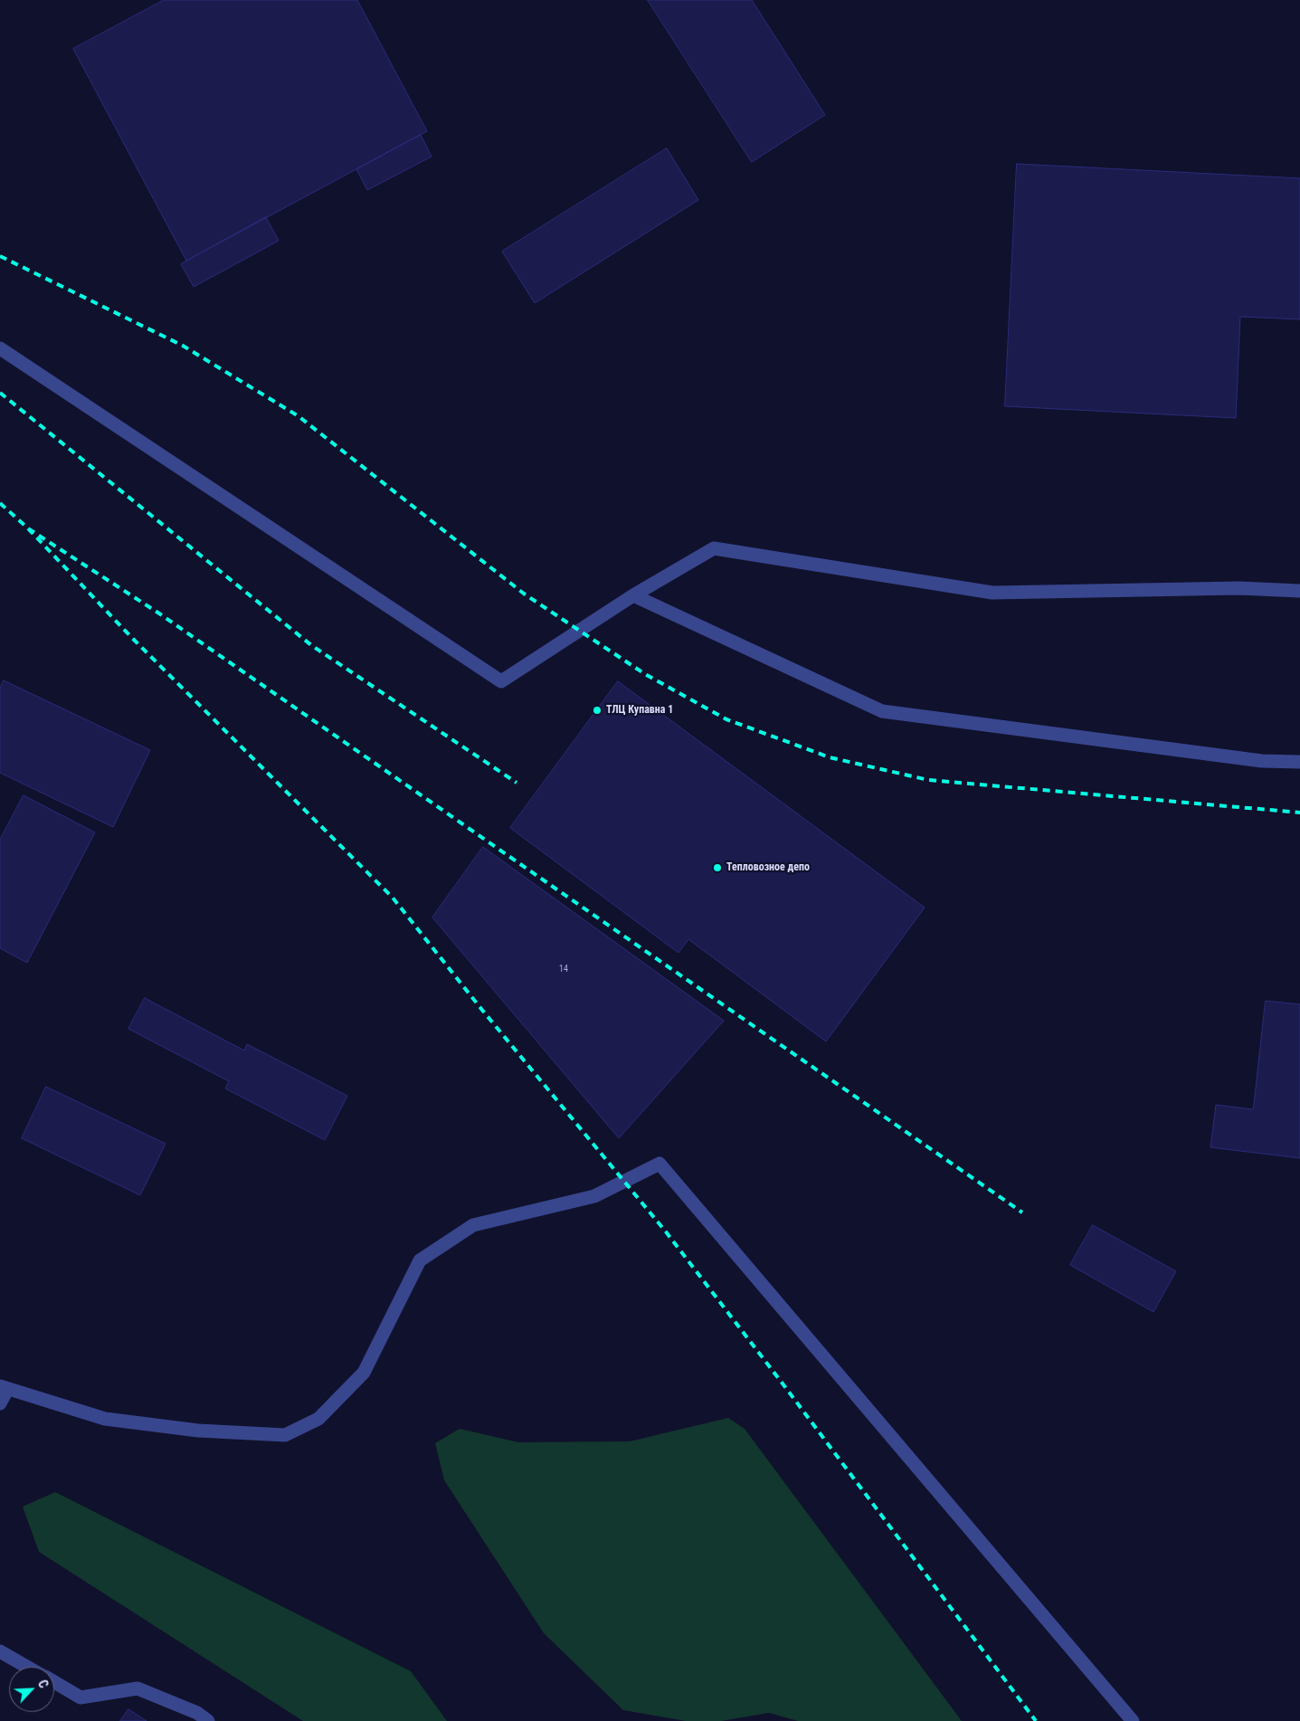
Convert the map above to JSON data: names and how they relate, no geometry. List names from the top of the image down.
{
  "places": ["ТЛЦ Купавна 1", "Тепловозное депо"],
  "house_numbers": ["14"],
  "north": "top right"
}
